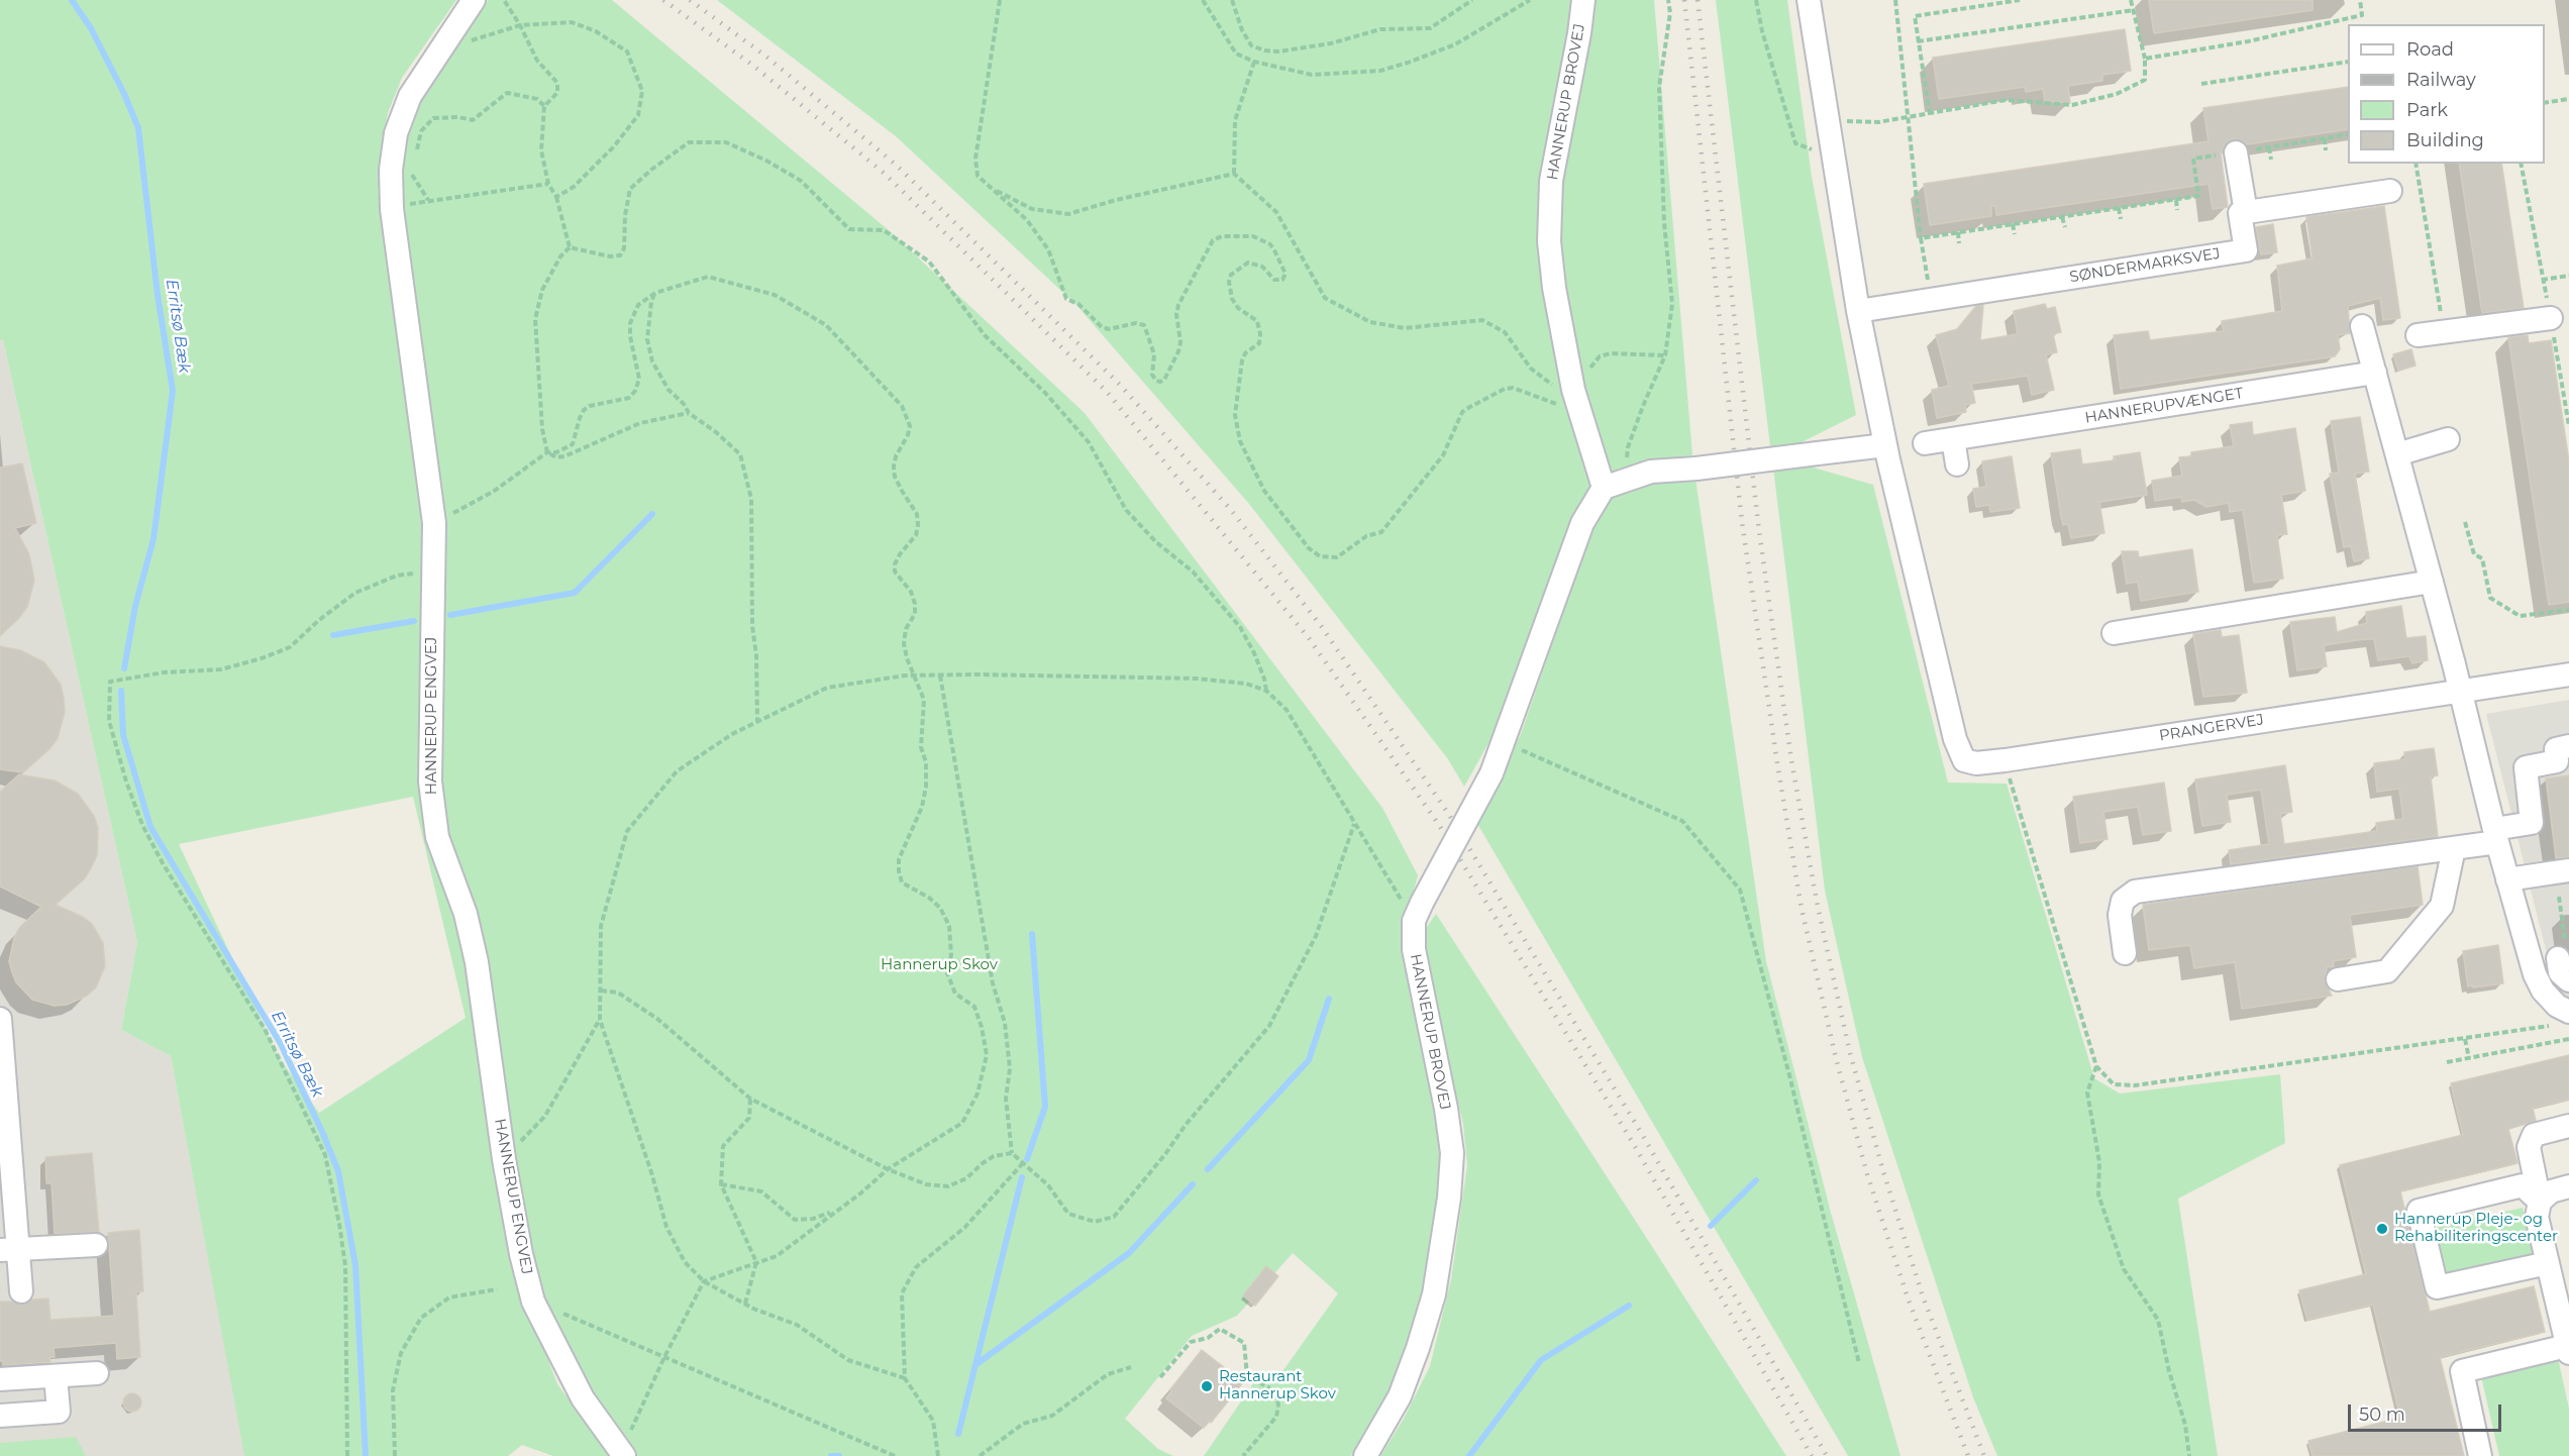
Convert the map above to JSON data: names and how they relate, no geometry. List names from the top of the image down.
{
  "streets": {
    "street": [
      "HANNERUP BROVEJ",
      "SØNDERMARKSVEJ",
      "HANNERUPVÆNGET",
      "HANNERUP ENGVEJ",
      "PRANGERVEJ"
    ]
  },
  "water": ["Erritsø Bæk"],
  "parks": ["Hannerup Skov"],
  "places": ["Hannerup Pleje- og Rehabiliteringscenter", "Restaurant Hannerup Skov"],
  "legend": [
    "Road",
    "Railway",
    "Park",
    "Building"
  ],
  "scale_bar": "50 m"
}
